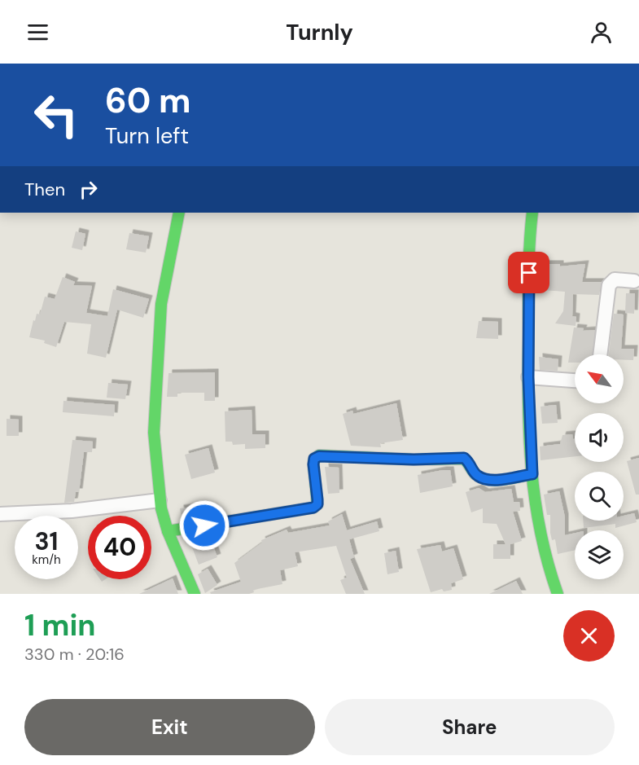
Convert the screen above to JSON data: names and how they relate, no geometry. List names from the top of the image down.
{
  "north": "top left",
  "page": {
    "header": "Turnly",
    "turn": ["60 m", "Turn left"],
    "then": "Then",
    "speed": "31 km/h",
    "limit": "40",
    "heading": ["1 min", "330 m · 20:16"],
    "buttons": ["Exit", "Share"]
  }
}
